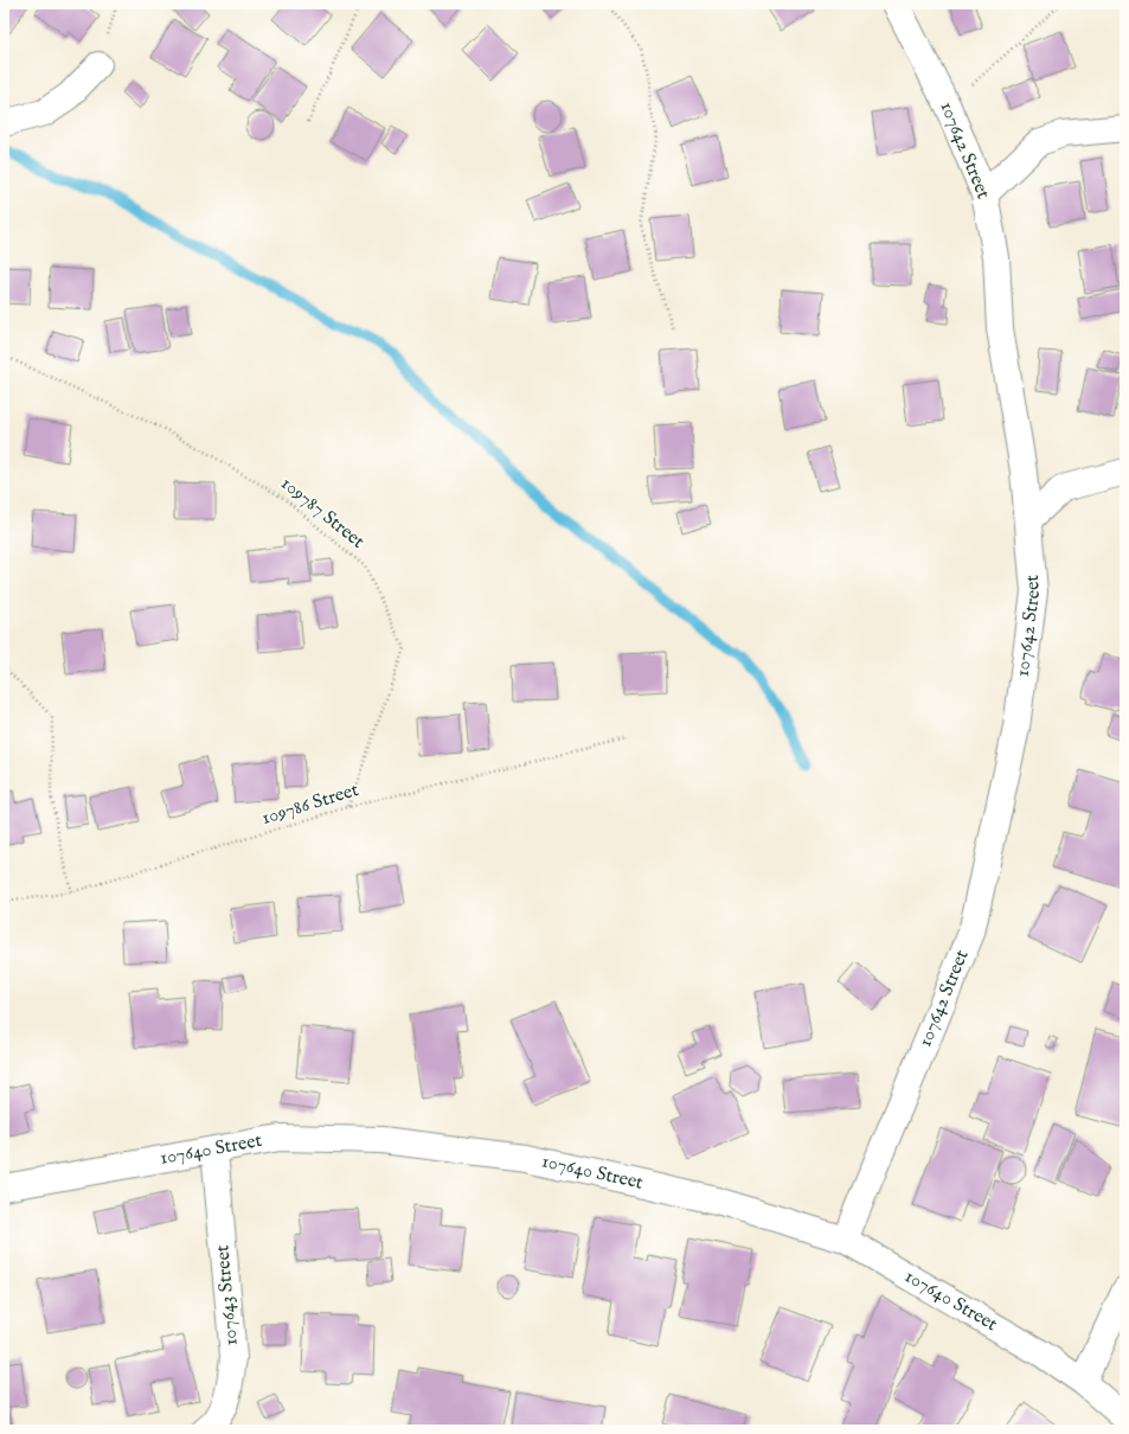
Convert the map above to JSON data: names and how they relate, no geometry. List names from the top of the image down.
{
  "streets": {
    "street": ["107642 Street", "107640 Street", "107643 Street"],
    "path": ["109787 Street", "109786 Street"]
  },
  "crossings": [
    ["107642 Street", "107640 Street"],
    ["109787 Street", "109786 Street"],
    ["107640 Street", "107643 Street"]
  ]
}
